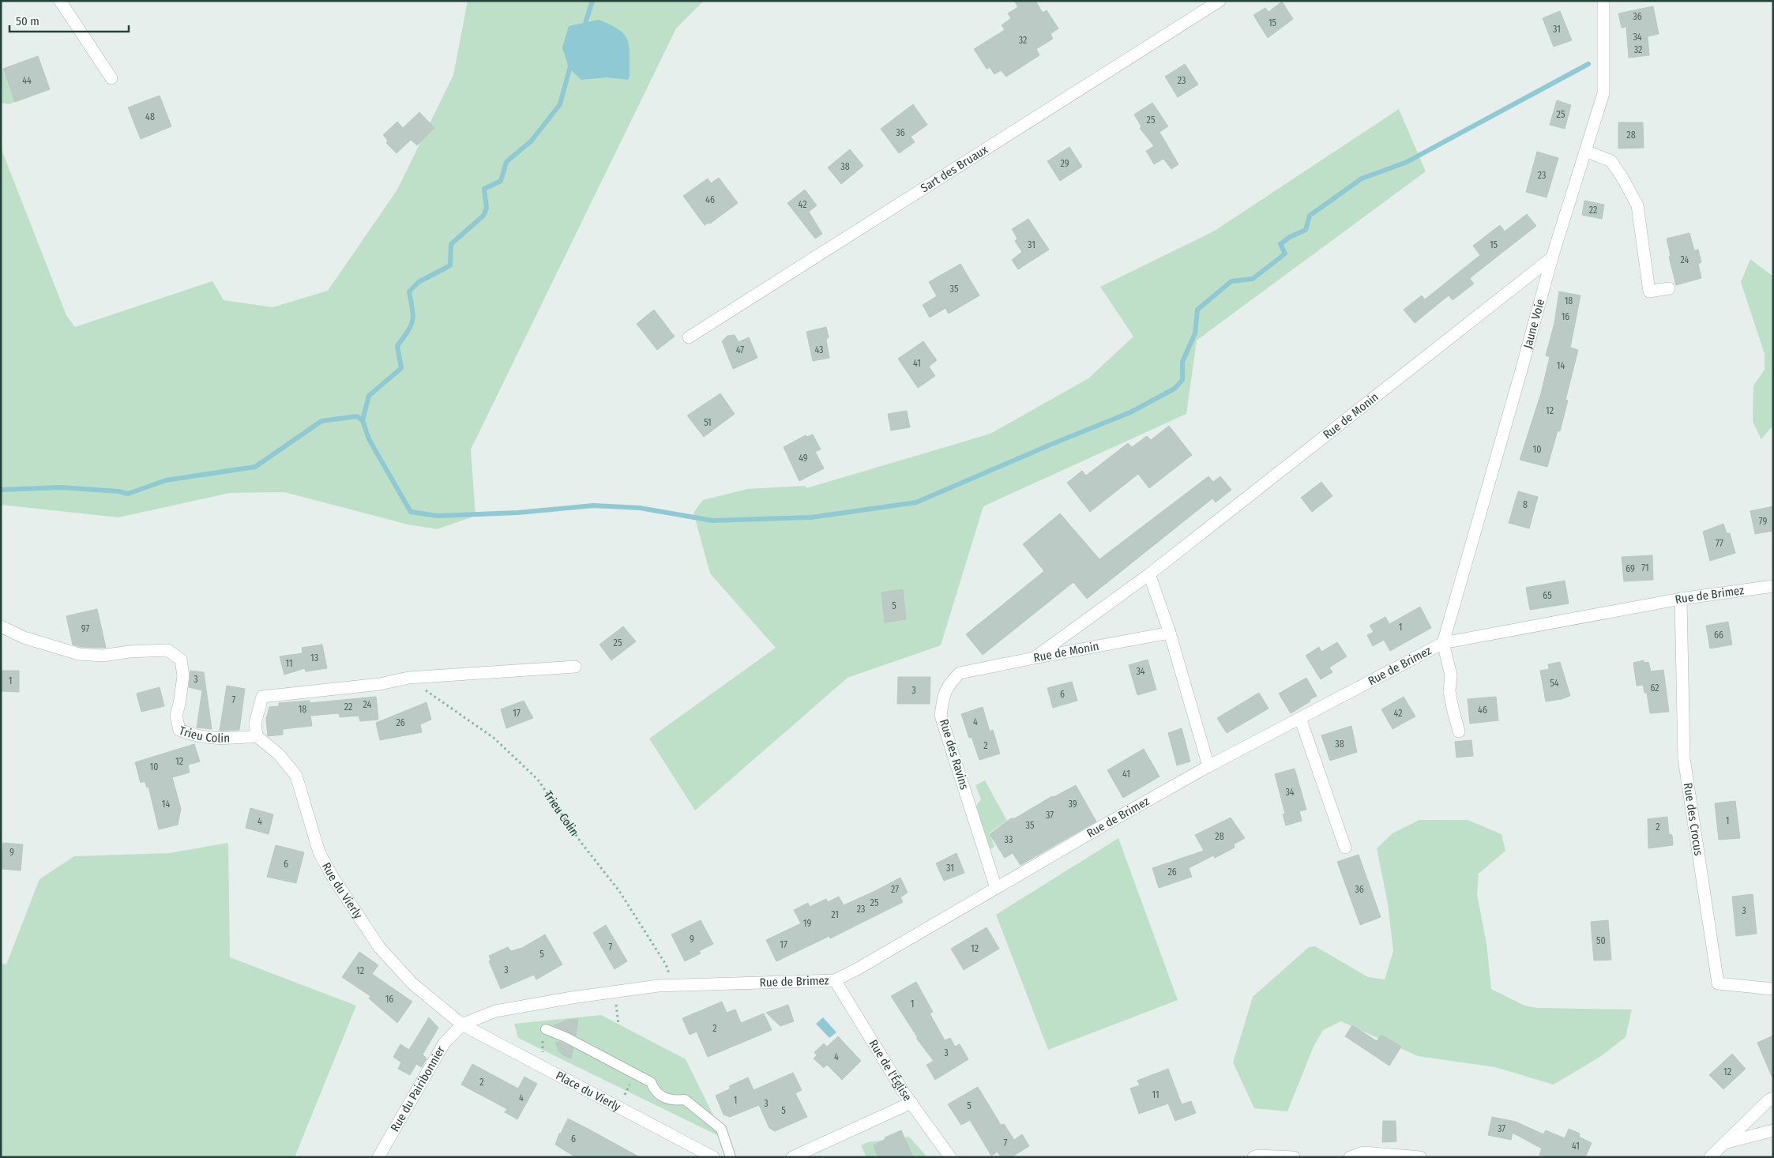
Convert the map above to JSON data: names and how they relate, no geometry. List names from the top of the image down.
{
  "streets": {
    "street": [
      "Sart des Bruaux",
      "Jaune Voie",
      "Rue de Monin",
      "Rue de Brimez",
      "Trieu Colin",
      "Rue des Ravins",
      "Rue des Crocus",
      "Rue du Vierly",
      "Rue de l'Église",
      "Rue du Pairibonnier",
      "Place du Vierly"
    ]
  },
  "crossings": [
    ["Jaune Voie", "Rue de Monin"],
    ["Jaune Voie", "Rue de Brimez"],
    ["Rue de Monin", "Rue des Ravins"],
    ["Rue de Brimez", "Trieu Colin"],
    ["Rue de Brimez", "Rue des Ravins"],
    ["Rue de Brimez", "Rue des Crocus"],
    ["Rue de Brimez", "Rue du Vierly"],
    ["Rue de Brimez", "Rue de l'Église"],
    ["Rue de Brimez", "Rue du Pairibonnier"],
    ["Rue de Brimez", "Place du Vierly"],
    ["Trieu Colin", "Rue du Vierly"],
    ["Rue du Vierly", "Rue du Pairibonnier"],
    ["Rue du Vierly", "Place du Vierly"],
    ["Rue du Pairibonnier", "Place du Vierly"]
  ],
  "house_numbers": [
    "36",
    "15",
    "31",
    "34",
    "32",
    "32",
    "44",
    "23",
    "25",
    "48",
    "25",
    "36",
    "28",
    "29",
    "38",
    "23",
    "46",
    "42",
    "22",
    "31",
    "15",
    "24",
    "35",
    "18",
    "16",
    "47",
    "43",
    "41",
    "14",
    "12",
    "51",
    "10",
    "49",
    "8",
    "79",
    "77",
    "71",
    "69",
    "65",
    "5",
    "1",
    "97",
    "66",
    "25",
    "13",
    "11",
    "34",
    "3",
    "1",
    "54",
    "62",
    "3",
    "6",
    "7",
    "24",
    "22",
    "18",
    "46",
    "17",
    "42",
    "4",
    "26",
    "38",
    "2",
    "12",
    "10",
    "41",
    "34",
    "14",
    "39",
    "37",
    "1",
    "4",
    "35",
    "2",
    "28",
    "33",
    "9",
    "6",
    "31",
    "26",
    "27",
    "36",
    "25",
    "23",
    "3",
    "21",
    "19",
    "9",
    "50",
    "17",
    "7",
    "12",
    "5",
    "3",
    "12",
    "16",
    "1",
    "2",
    "3",
    "4",
    "12",
    "2",
    "11",
    "4",
    "1",
    "3",
    "5",
    "5",
    "37",
    "6",
    "7",
    "41"
  ],
  "scale_bar": "50 m"
}
